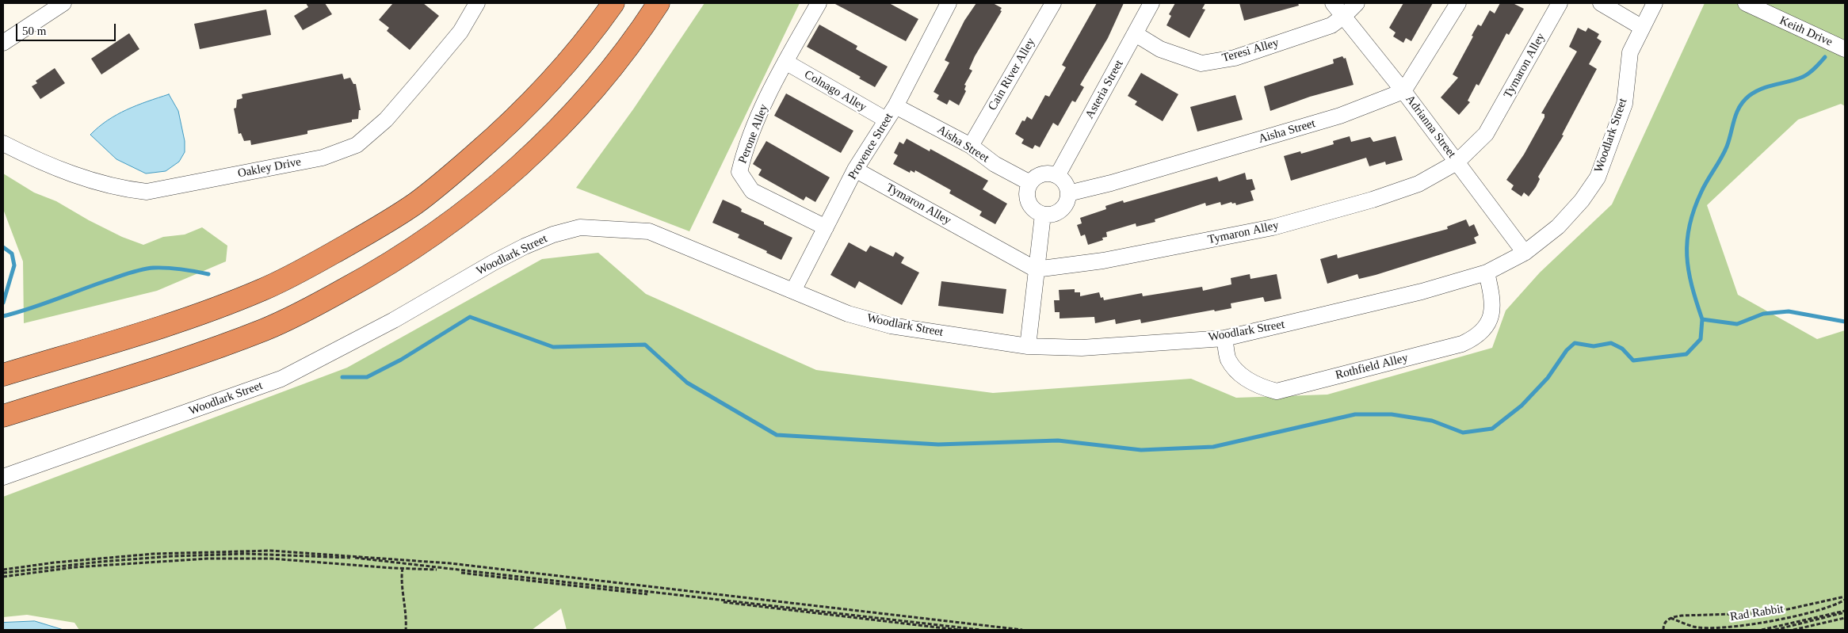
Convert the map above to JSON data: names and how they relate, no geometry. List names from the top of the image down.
{
  "streets": {
    "street": [
      "Keith Drive",
      "Teresi Alley",
      "Tymaron Alley",
      "Cain River Alley",
      "Asteria Street",
      "Colnago Alley",
      "Adrianna Street",
      "Aisha Street",
      "Perone Alley",
      "Woodlark Street",
      "Provence Street",
      "Oakley Drive",
      "Rothfield Alley"
    ],
    "path": ["Rad Rabbit"]
  },
  "crossings": [
    ["Teresi Alley", "Asteria Street"],
    ["Teresi Alley", "Adrianna Street"],
    ["Tymaron Alley", "Adrianna Street"],
    ["Tymaron Alley", "Provence Street"],
    ["Cain River Alley", "Aisha Street"],
    ["Asteria Street", "Aisha Street"],
    ["Colnago Alley", "Perone Alley"],
    ["Colnago Alley", "Provence Street"],
    ["Adrianna Street", "Aisha Street"],
    ["Adrianna Street", "Woodlark Street"],
    ["Aisha Street", "Provence Street"],
    ["Perone Alley", "Provence Street"],
    ["Woodlark Street", "Provence Street"],
    ["Woodlark Street", "Rothfield Alley"]
  ],
  "scale_bar": "50 m"
}
